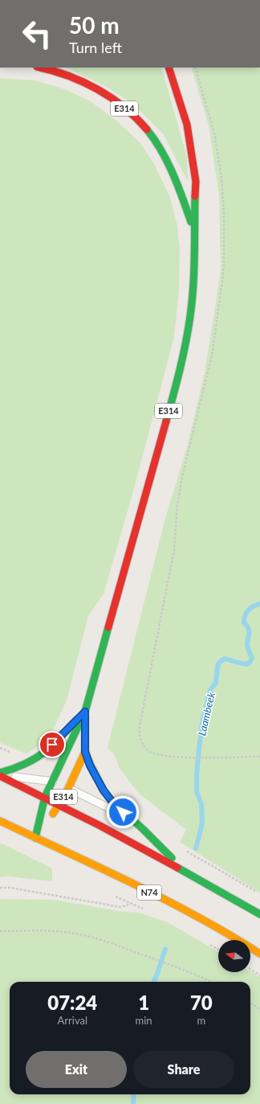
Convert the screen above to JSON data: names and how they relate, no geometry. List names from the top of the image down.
{
  "streets": {
    "highway": ["E314", "N74"]
  },
  "crossings": [
    ["E314", "N74"]
  ],
  "water": ["Laambeek"],
  "north": "left",
  "page": {
    "turn": ["50 m", "Turn left"],
    "eta": [
      "07:24",
      "Arrival",
      "1",
      "min",
      "70",
      "m"
    ],
    "buttons": ["Exit", "Share"]
  }
}
